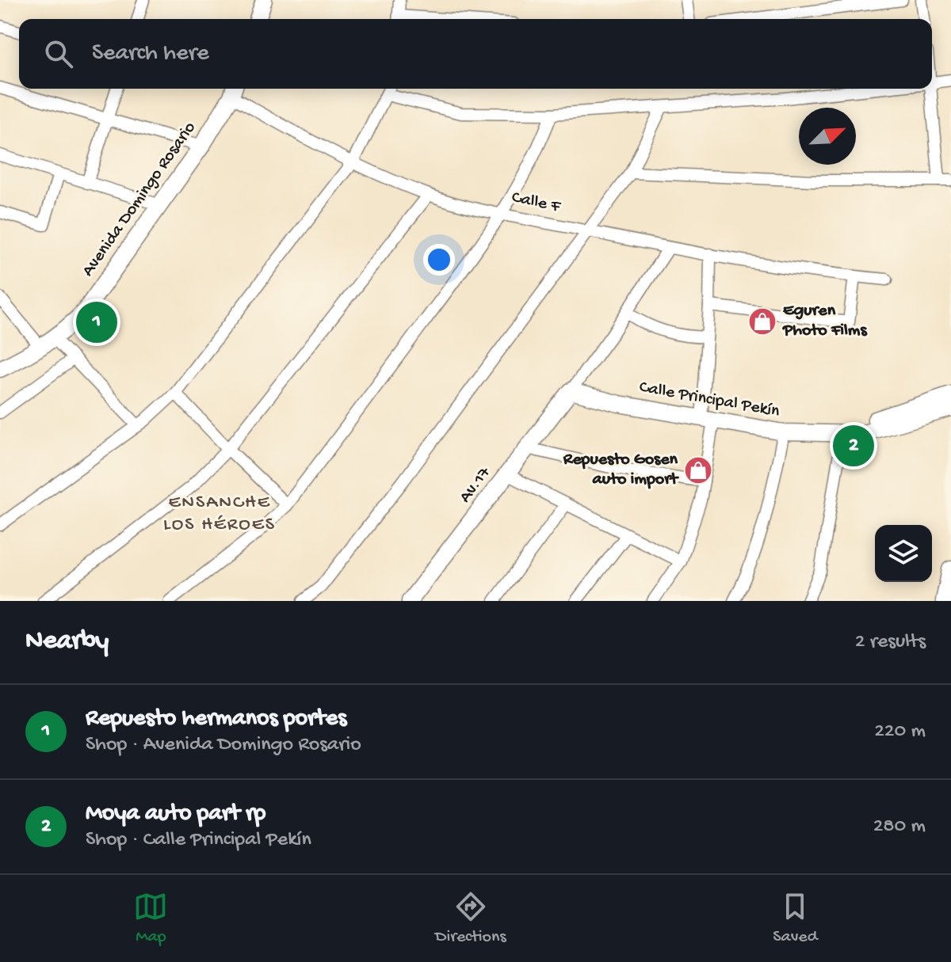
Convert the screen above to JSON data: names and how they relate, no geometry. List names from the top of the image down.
{
  "streets": {
    "main road": ["Avenida Domingo Rosario", "Calle Principal Pekín", "Av.17"],
    "street": ["Calle F"]
  },
  "crossings": [
    ["Avenida Domingo Rosario", "Calle F"],
    ["Calle Principal Pekín", "Av.17"]
  ],
  "districts": ["ENSANCHE LOS HÉROES"],
  "places": {
    "shop": ["Eguren Photo Films", "Repuesto Gosen auto import"]
  },
  "north": "top right",
  "page": {
    "search": "Search here",
    "pins": ["1", "2"],
    "heading": ["Nearby", "2 results"],
    "list": [
      {
        "mark": "1",
        "name": "Repuesto hermanos portes",
        "note": "Shop · Avenida Domingo Rosario",
        "value": "220 m"
      },
      {
        "mark": "2",
        "name": "Moya auto part rp",
        "note": "Shop · Calle Principal Pekín",
        "value": "280 m"
      }
    ],
    "nav": ["Map", "Directions", "Saved"]
  }
}
